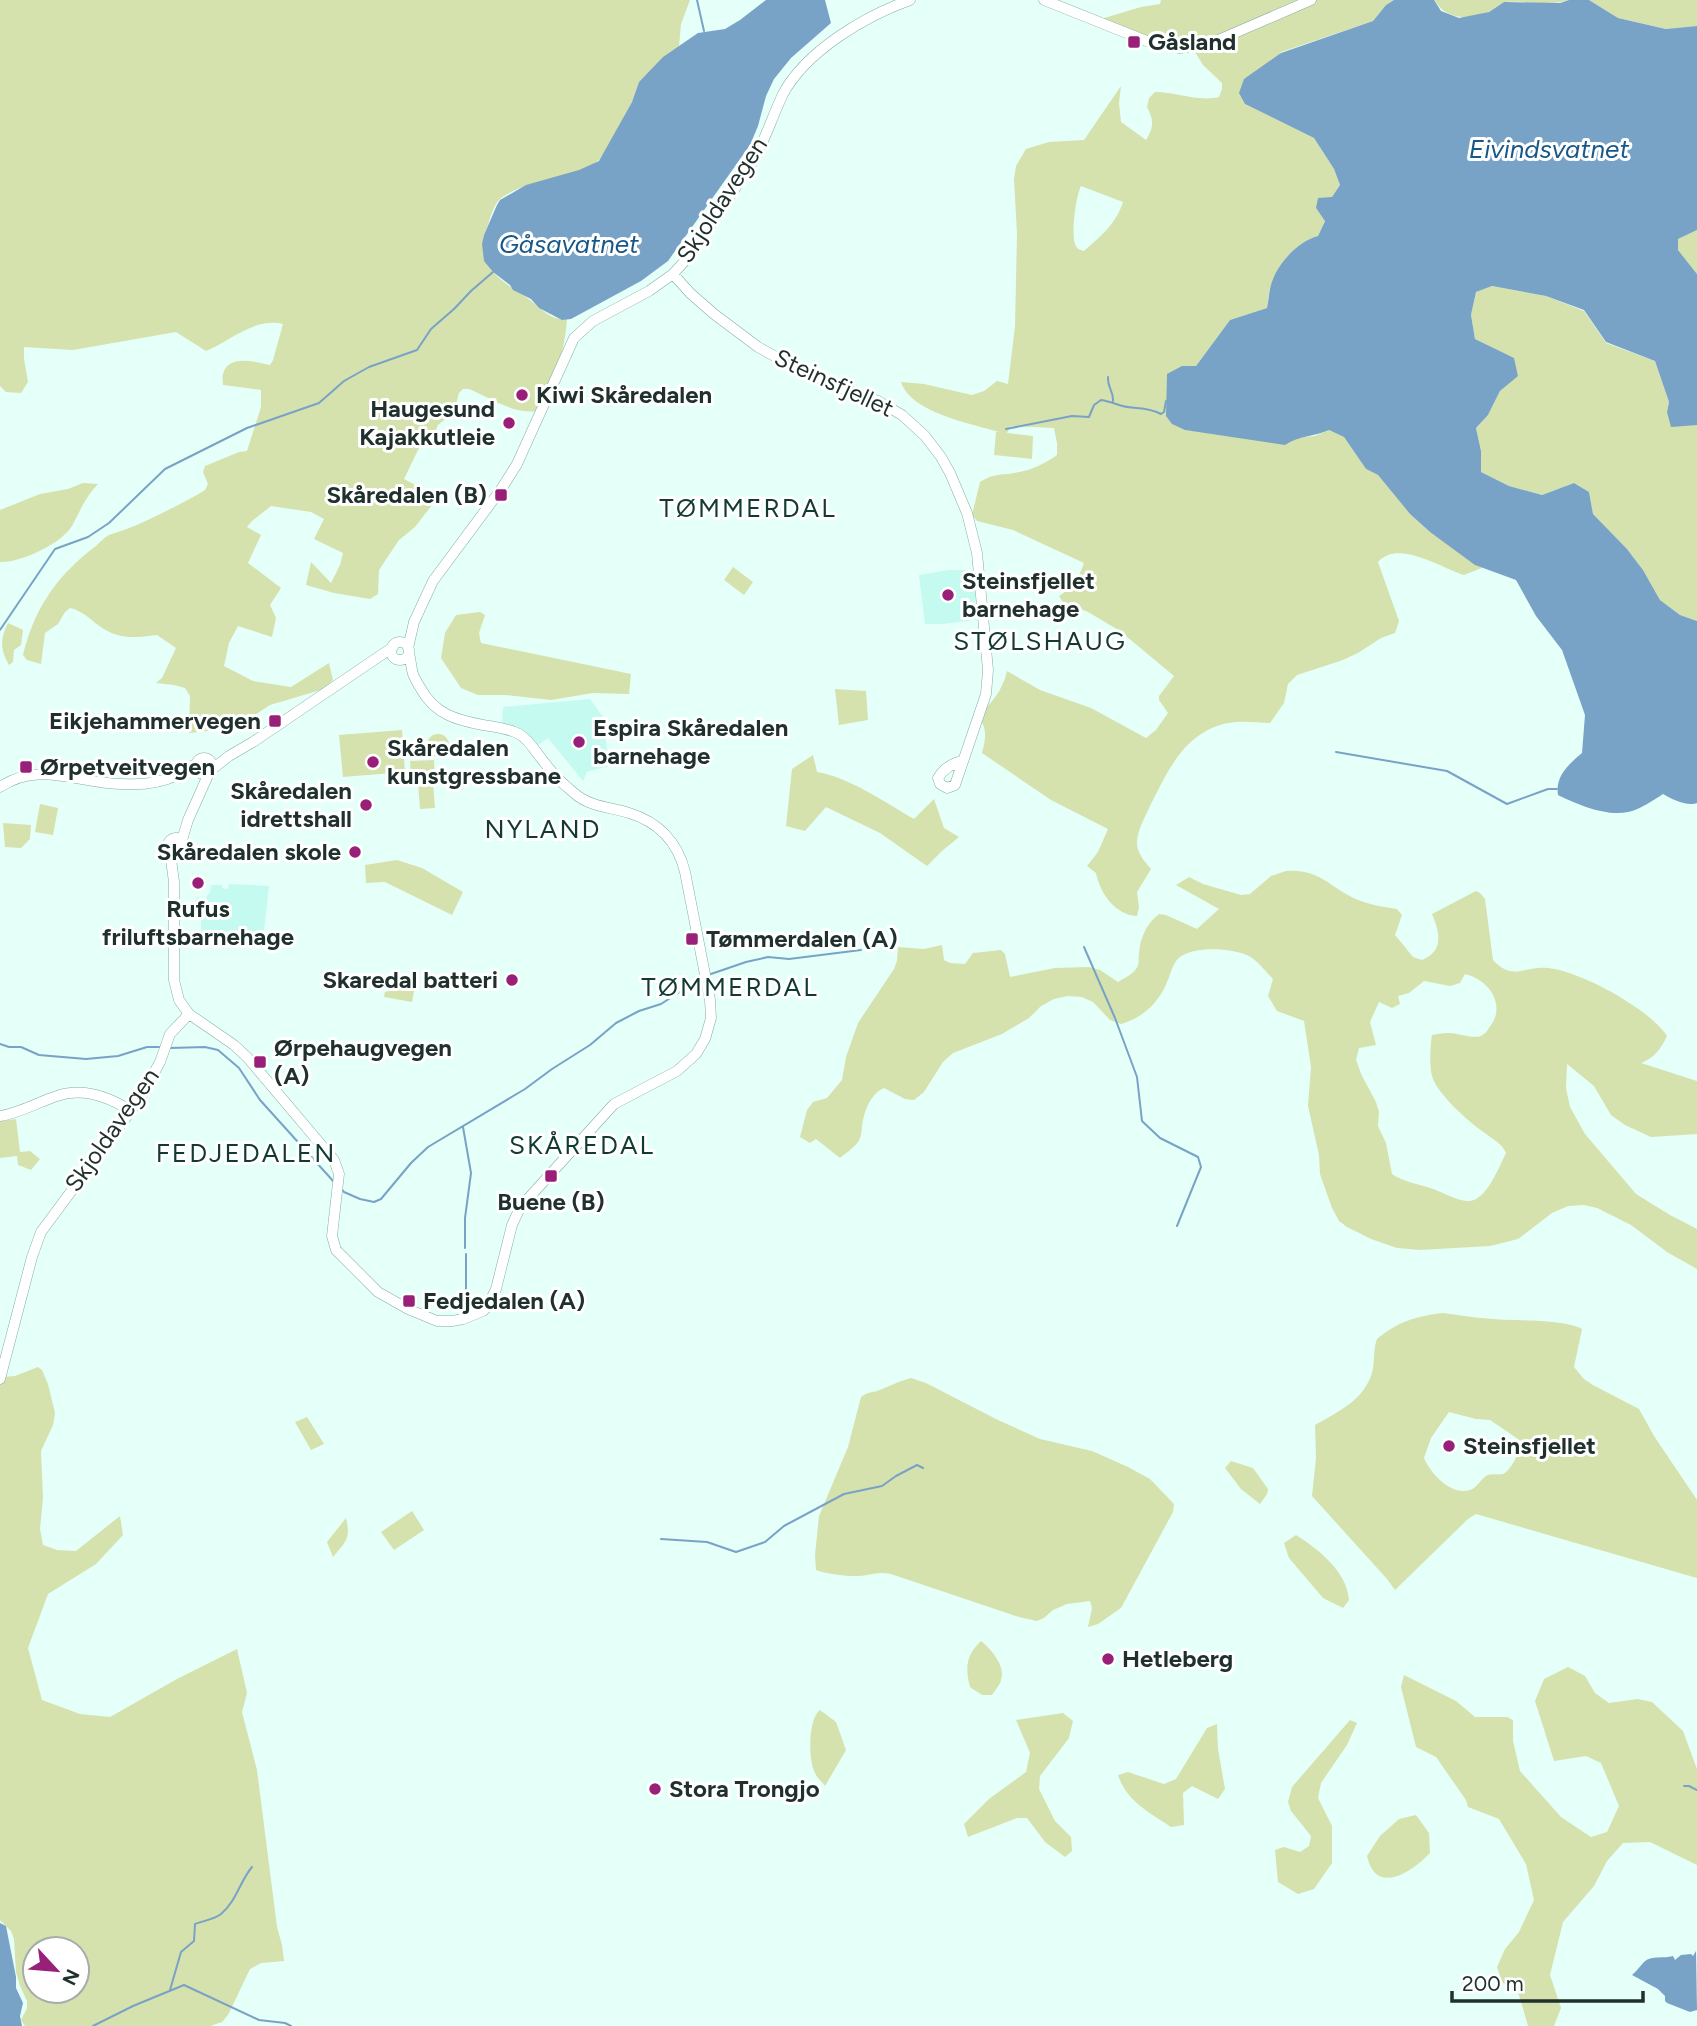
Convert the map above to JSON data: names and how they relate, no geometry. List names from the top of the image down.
{
  "streets": {
    "street": ["Skjoldavegen", "Steinsfjellet"]
  },
  "crossings": [
    ["Skjoldavegen", "Steinsfjellet"]
  ],
  "districts": [
    "TØMMERDAL",
    "STØLSHAUG",
    "NYLAND",
    "TØMMERDAL",
    "SKÅREDAL",
    "FEDJEDALEN"
  ],
  "water": ["Eivindsvatnet", "Gåsavatnet"],
  "places": {
    "transit": [
      "Gåsland",
      "Skåredalen (B)",
      "Eikjehammervegen",
      "Ørpetveitvegen",
      "Tømmerdalen (A)",
      "Ørpehaugvegen (A)",
      "Buene (B)",
      "Fedjedalen (A)"
    ],
    "other": [
      "Kiwi Skåredalen",
      "Haugesund Kajakkutleie",
      "Steinsfjellet barnehage",
      "Espira Skåredalen barnehage",
      "Skåredalen kunstgressbane",
      "Skåredalen idrettshall",
      "Skåredalen skole",
      "Rufus friluftsbarnehage",
      "Skaredal batteri",
      "Steinsfjellet",
      "Hetleberg",
      "Stora Trongjo"
    ]
  },
  "scale_bar": "200 m",
  "north": "bottom right"
}
